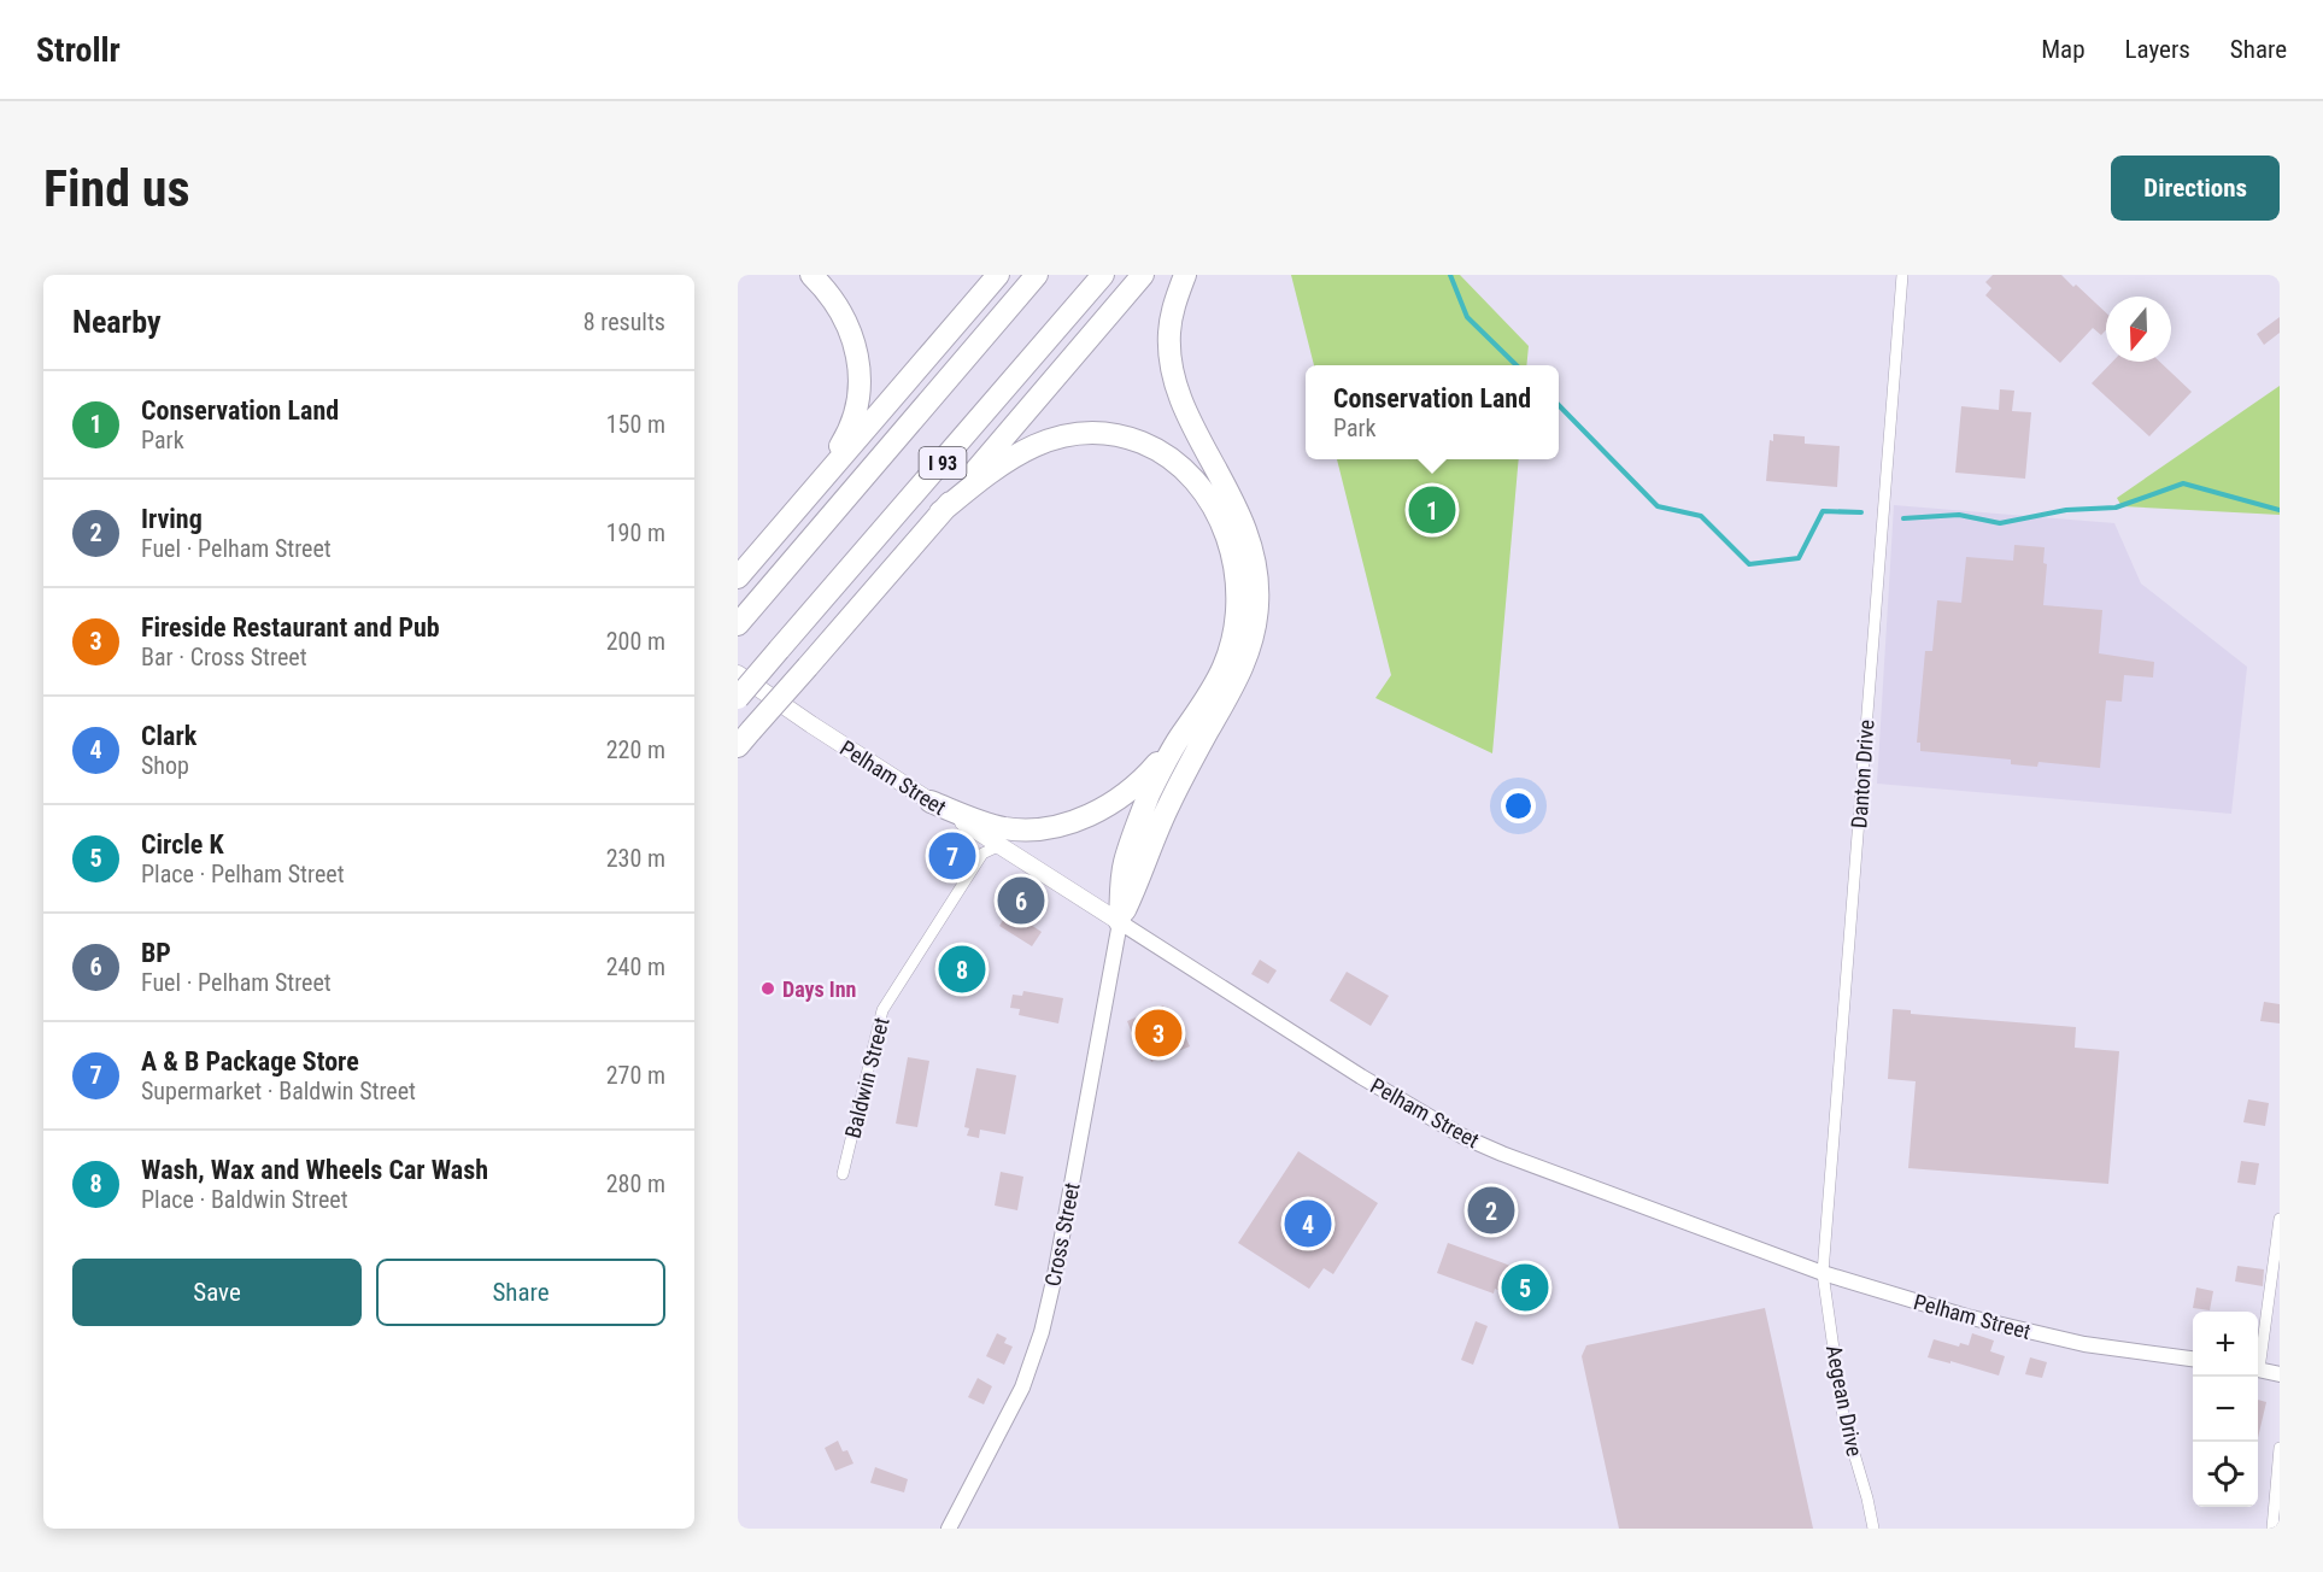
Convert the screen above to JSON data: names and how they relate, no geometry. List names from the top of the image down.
{
  "streets": {
    "highway": ["I 93"],
    "main road": ["Pelham Street"],
    "street": [
      "Danton Drive",
      "Baldwin Street",
      "Cross Street",
      "Aegean Drive"
    ]
  },
  "crossings": [
    ["Danton Drive", "Pelham Street"],
    ["Danton Drive", "Aegean Drive"],
    ["Pelham Street", "Baldwin Street"],
    ["Pelham Street", "Cross Street"],
    ["Pelham Street", "Aegean Drive"]
  ],
  "places": ["Days Inn"],
  "north": "bottom",
  "page": {
    "header": "Strollr",
    "nav": ["Map", "Layers", "Share"],
    "buttons": [
      "Directions",
      ["Save", "Share"]
    ],
    "title": "Find us",
    "heading": ["Nearby", "8 results"],
    "popup": ["Conservation Land", "Park"],
    "list": [
      {
        "mark": "1",
        "name": "Conservation Land",
        "note": "Park",
        "value": "150 m"
      },
      {
        "mark": "2",
        "name": "Irving",
        "note": "Fuel · Pelham Street",
        "value": "190 m"
      },
      {
        "mark": "3",
        "name": "Fireside Restaurant and Pub",
        "note": "Bar · Cross Street",
        "value": "200 m"
      },
      {
        "mark": "4",
        "name": "Clark",
        "note": "Shop",
        "value": "220 m"
      },
      {
        "mark": "5",
        "name": "Circle K",
        "note": "Place · Pelham Street",
        "value": "230 m"
      },
      {
        "mark": "6",
        "name": "BP",
        "note": "Fuel · Pelham Street",
        "value": "240 m"
      },
      {
        "mark": "7",
        "name": "A & B Package Store",
        "note": "Supermarket · Baldwin Street",
        "value": "270 m"
      },
      {
        "mark": "8",
        "name": "Wash, Wax and Wheels Car Wash",
        "note": "Place · Baldwin Street",
        "value": "280 m"
      }
    ],
    "pins": [
      "1",
      "7",
      "6",
      "8",
      "3",
      "2",
      "4",
      "5"
    ],
    "map_buttons": ["+", "−"]
  }
}
